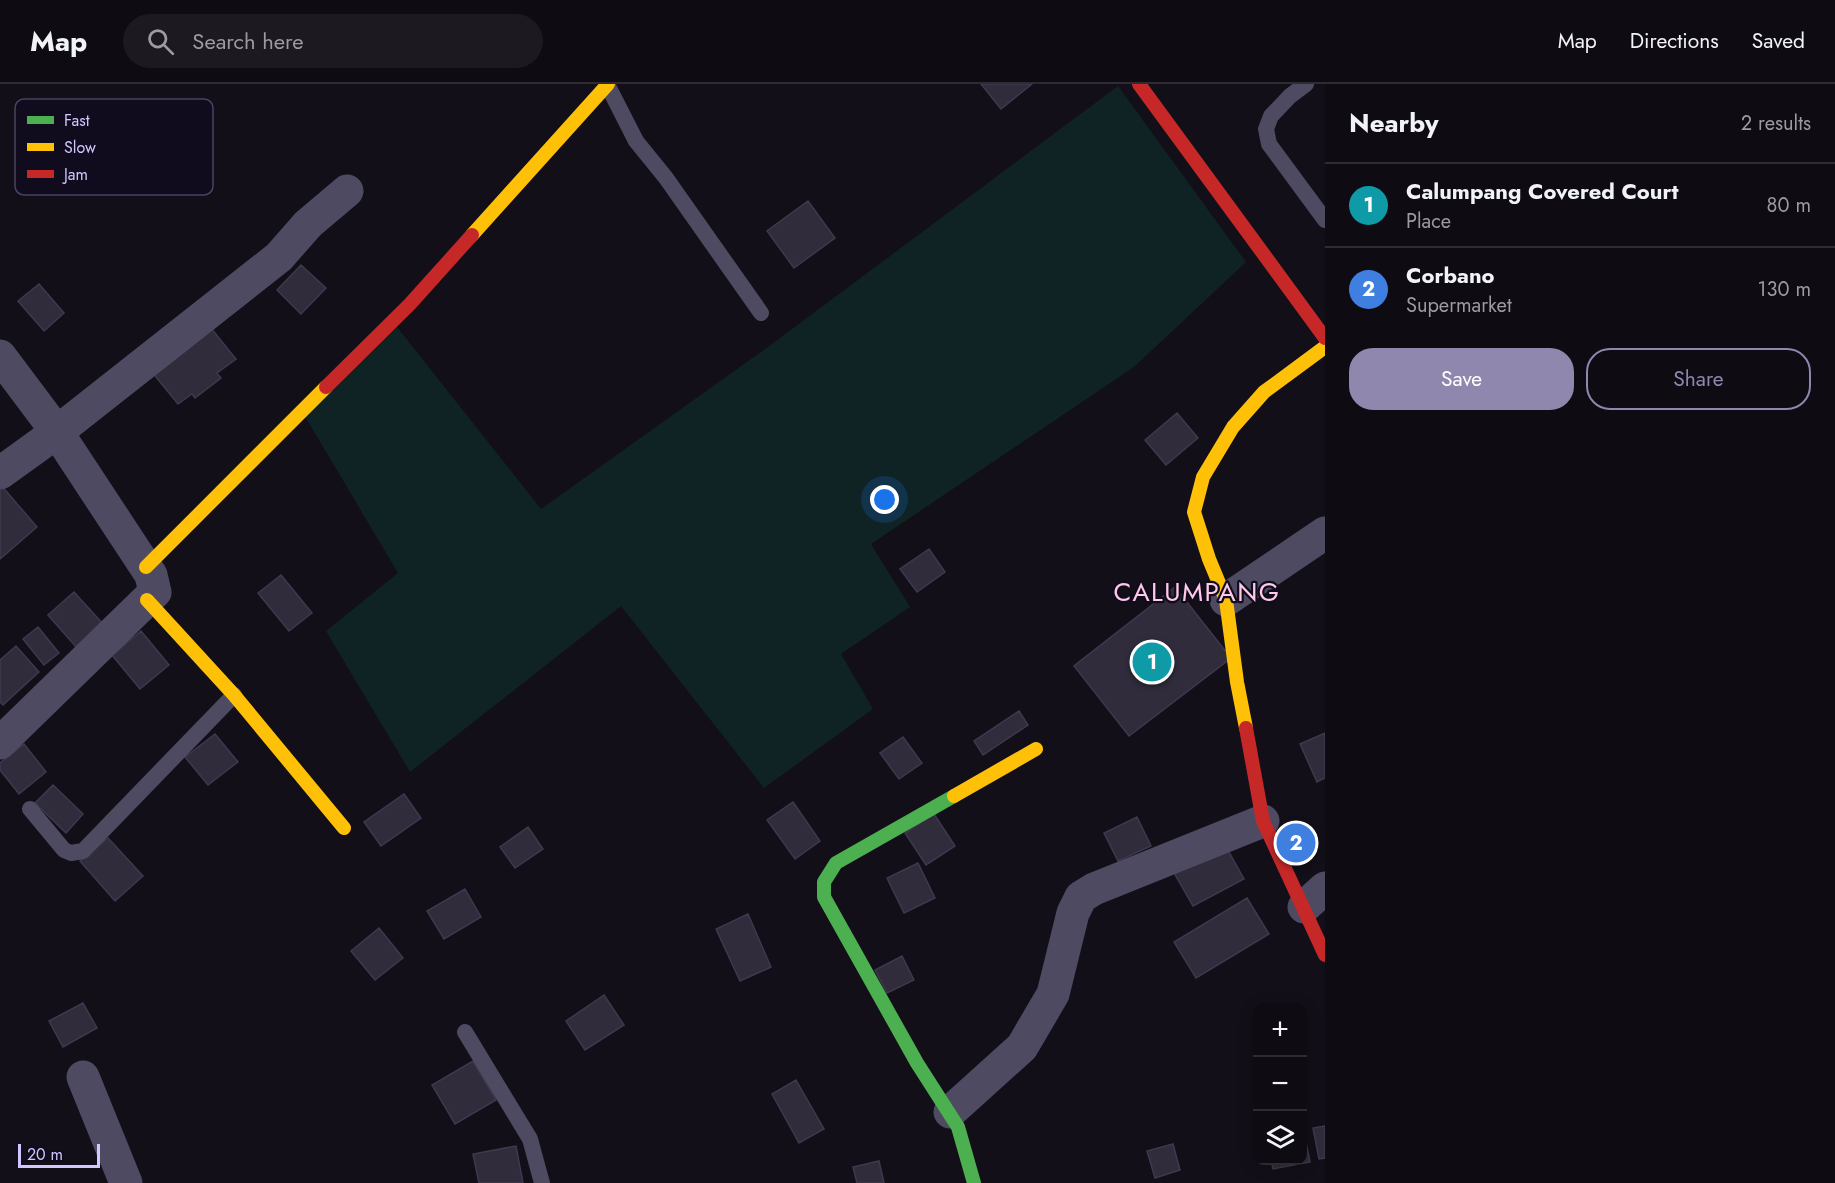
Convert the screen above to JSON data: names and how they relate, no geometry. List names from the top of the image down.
{
  "districts": ["CALUMPANG"],
  "legend": ["Fast", "Slow", "Jam"],
  "scale_bar": "20 m",
  "page": {
    "header": "Map",
    "search": "Search here",
    "nav": ["Map", "Directions", "Saved"],
    "heading": ["Nearby", "2 results"],
    "list": [
      {
        "mark": "1",
        "name": "Calumpang Covered Court",
        "note": "Place",
        "value": "80 m"
      },
      {
        "mark": "2",
        "name": "Corbano",
        "note": "Supermarket",
        "value": "130 m"
      }
    ],
    "buttons": ["Save", "Share"],
    "pins": ["1", "2"],
    "map_buttons": ["+", "−"],
    "scale": "20 m"
  }
}
